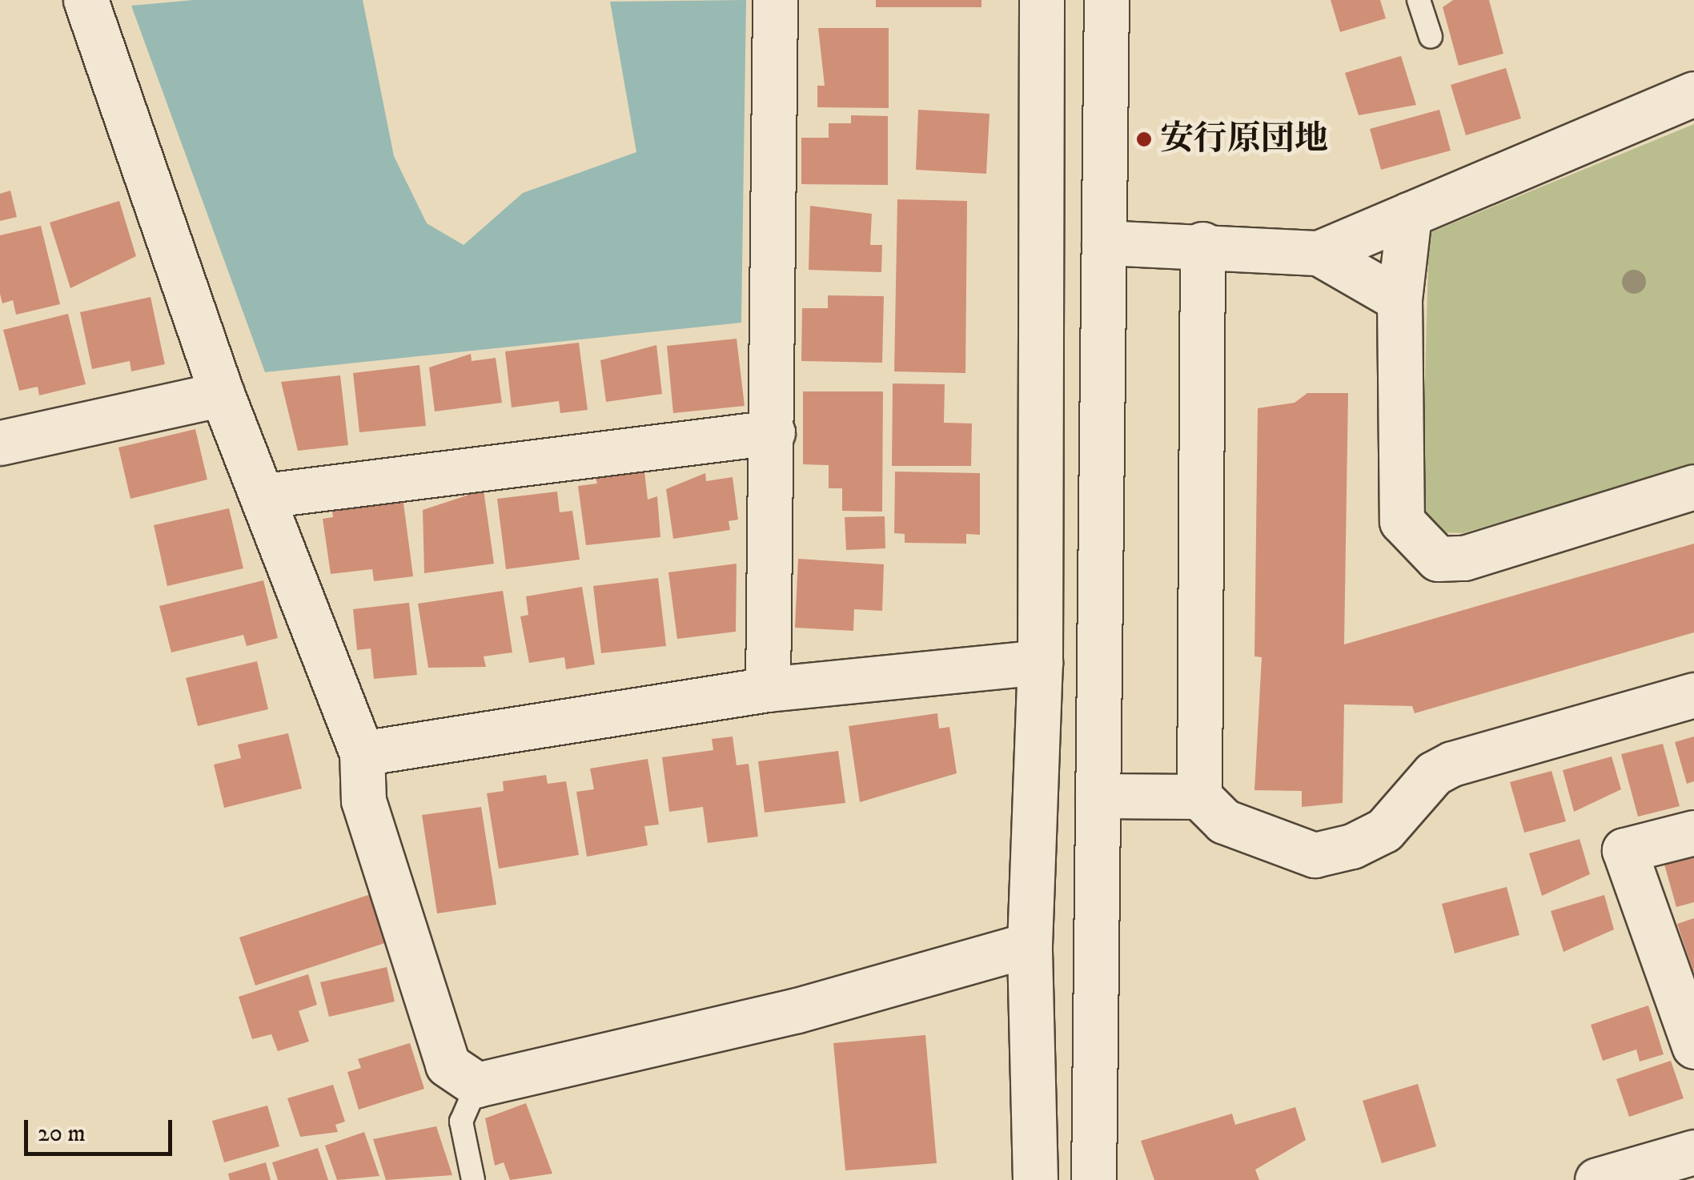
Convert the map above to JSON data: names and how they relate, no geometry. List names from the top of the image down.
{
  "places": ["安行原団地"],
  "scale_bar": "20 m"
}
